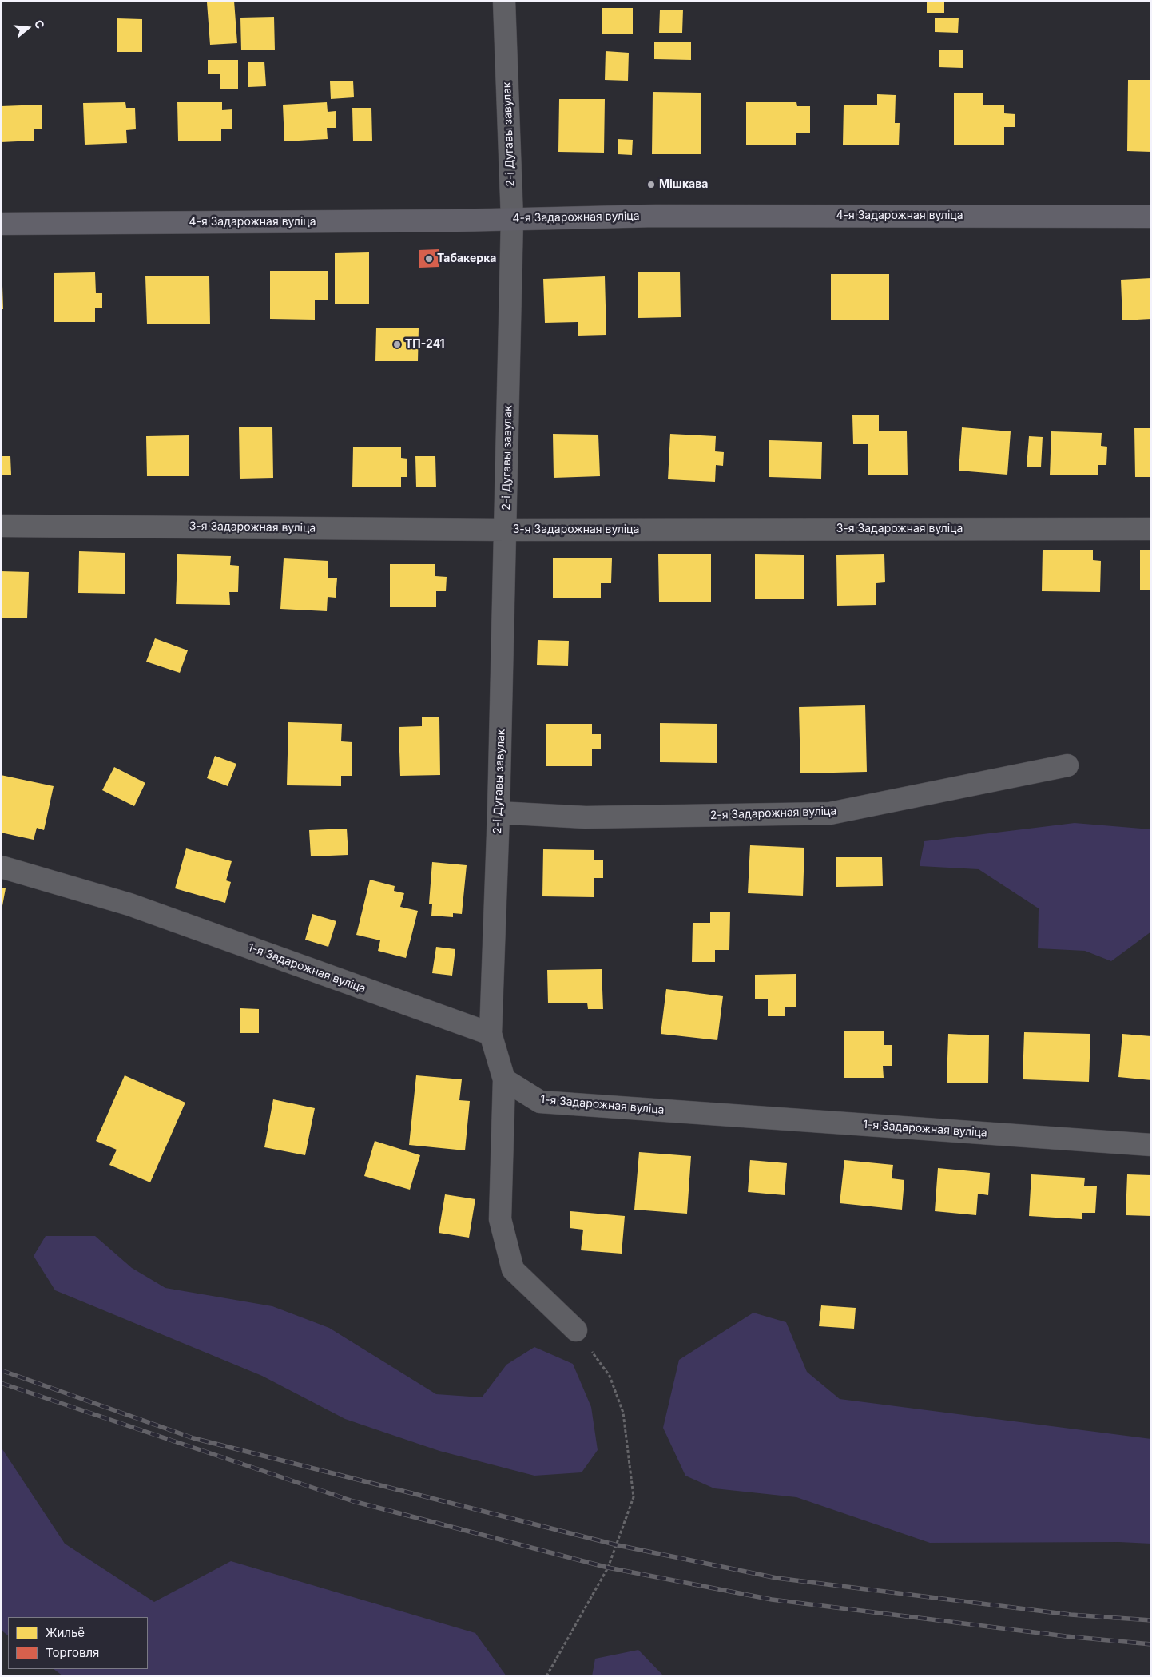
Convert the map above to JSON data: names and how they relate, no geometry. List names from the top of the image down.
{
  "streets": {
    "main road": ["4-я Задарожная вуліца"],
    "street": [
      "2-і Дугавы завулак",
      "3-я Задарожная вуліца",
      "2-я Задарожная вуліца",
      "1-я Задарожная вуліца"
    ]
  },
  "crossings": [
    ["2-і Дугавы завулак", "4-я Задарожная вуліца"],
    ["2-і Дугавы завулак", "3-я Задарожная вуліца"],
    ["2-і Дугавы завулак", "2-я Задарожная вуліца"],
    ["2-і Дугавы завулак", "1-я Задарожная вуліца"]
  ],
  "places": ["Мішкава", "Табакерка", "ТП-241"],
  "legend": ["Жильё", "Торговля"],
  "north": "right"
}
